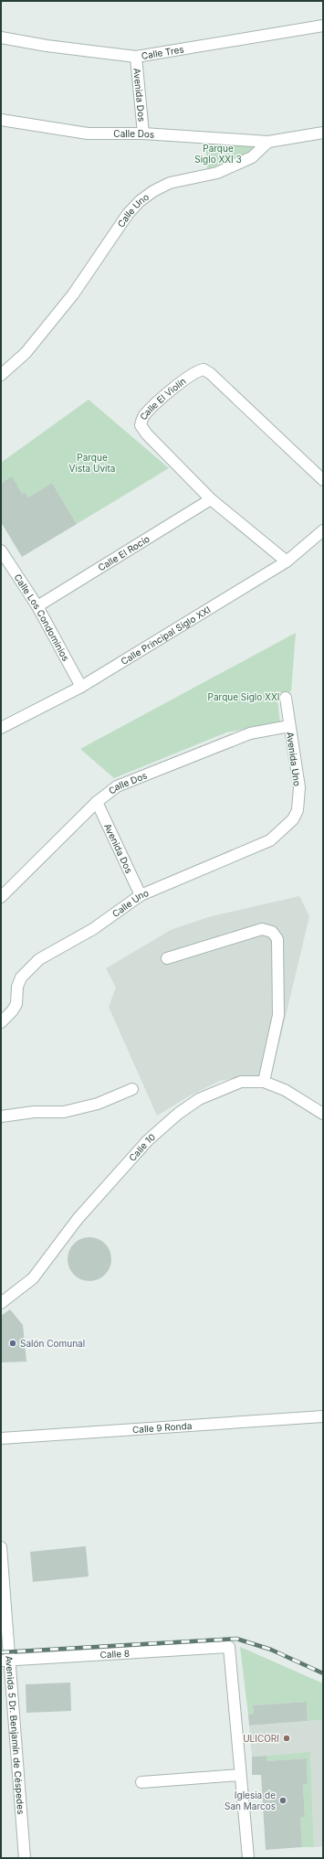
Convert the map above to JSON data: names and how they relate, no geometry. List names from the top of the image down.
{
  "streets": {
    "street": [
      "Calle Tres",
      "Avenida Dos",
      "Calle Dos",
      "Calle Uno",
      "Calle El Violín",
      "Calle El Rocío",
      "Calle Los Condominios",
      "Calle Principal Siglo XXI",
      "Avenida Uno",
      "Calle 10",
      "Calle 9 Ronda",
      "Calle 8",
      "Avenida 5 Dr. Benjamín de Céspedes"
    ]
  },
  "crossings": [
    ["Calle Tres", "Avenida Dos"],
    ["Avenida Dos", "Calle Dos"],
    ["Avenida Dos", "Calle Uno"],
    ["Calle Dos", "Calle Uno"],
    ["Calle Dos", "Avenida Uno"],
    ["Calle Uno", "Avenida Uno"],
    ["Calle El Violín", "Calle El Rocío"],
    ["Calle El Violín", "Calle Principal Siglo XXI"],
    ["Calle El Rocío", "Calle Los Condominios"],
    ["Calle Los Condominios", "Calle Principal Siglo XXI"],
    ["Calle 8", "Avenida 5 Dr. Benjamín de Céspedes"]
  ],
  "parks": ["Parque Siglo XXI 3", "Parque Vista Uvita", "Parque Siglo XXI"],
  "places": ["Salón Comunal", "ULICORI", "Iglesia de San Marcos"]
}
